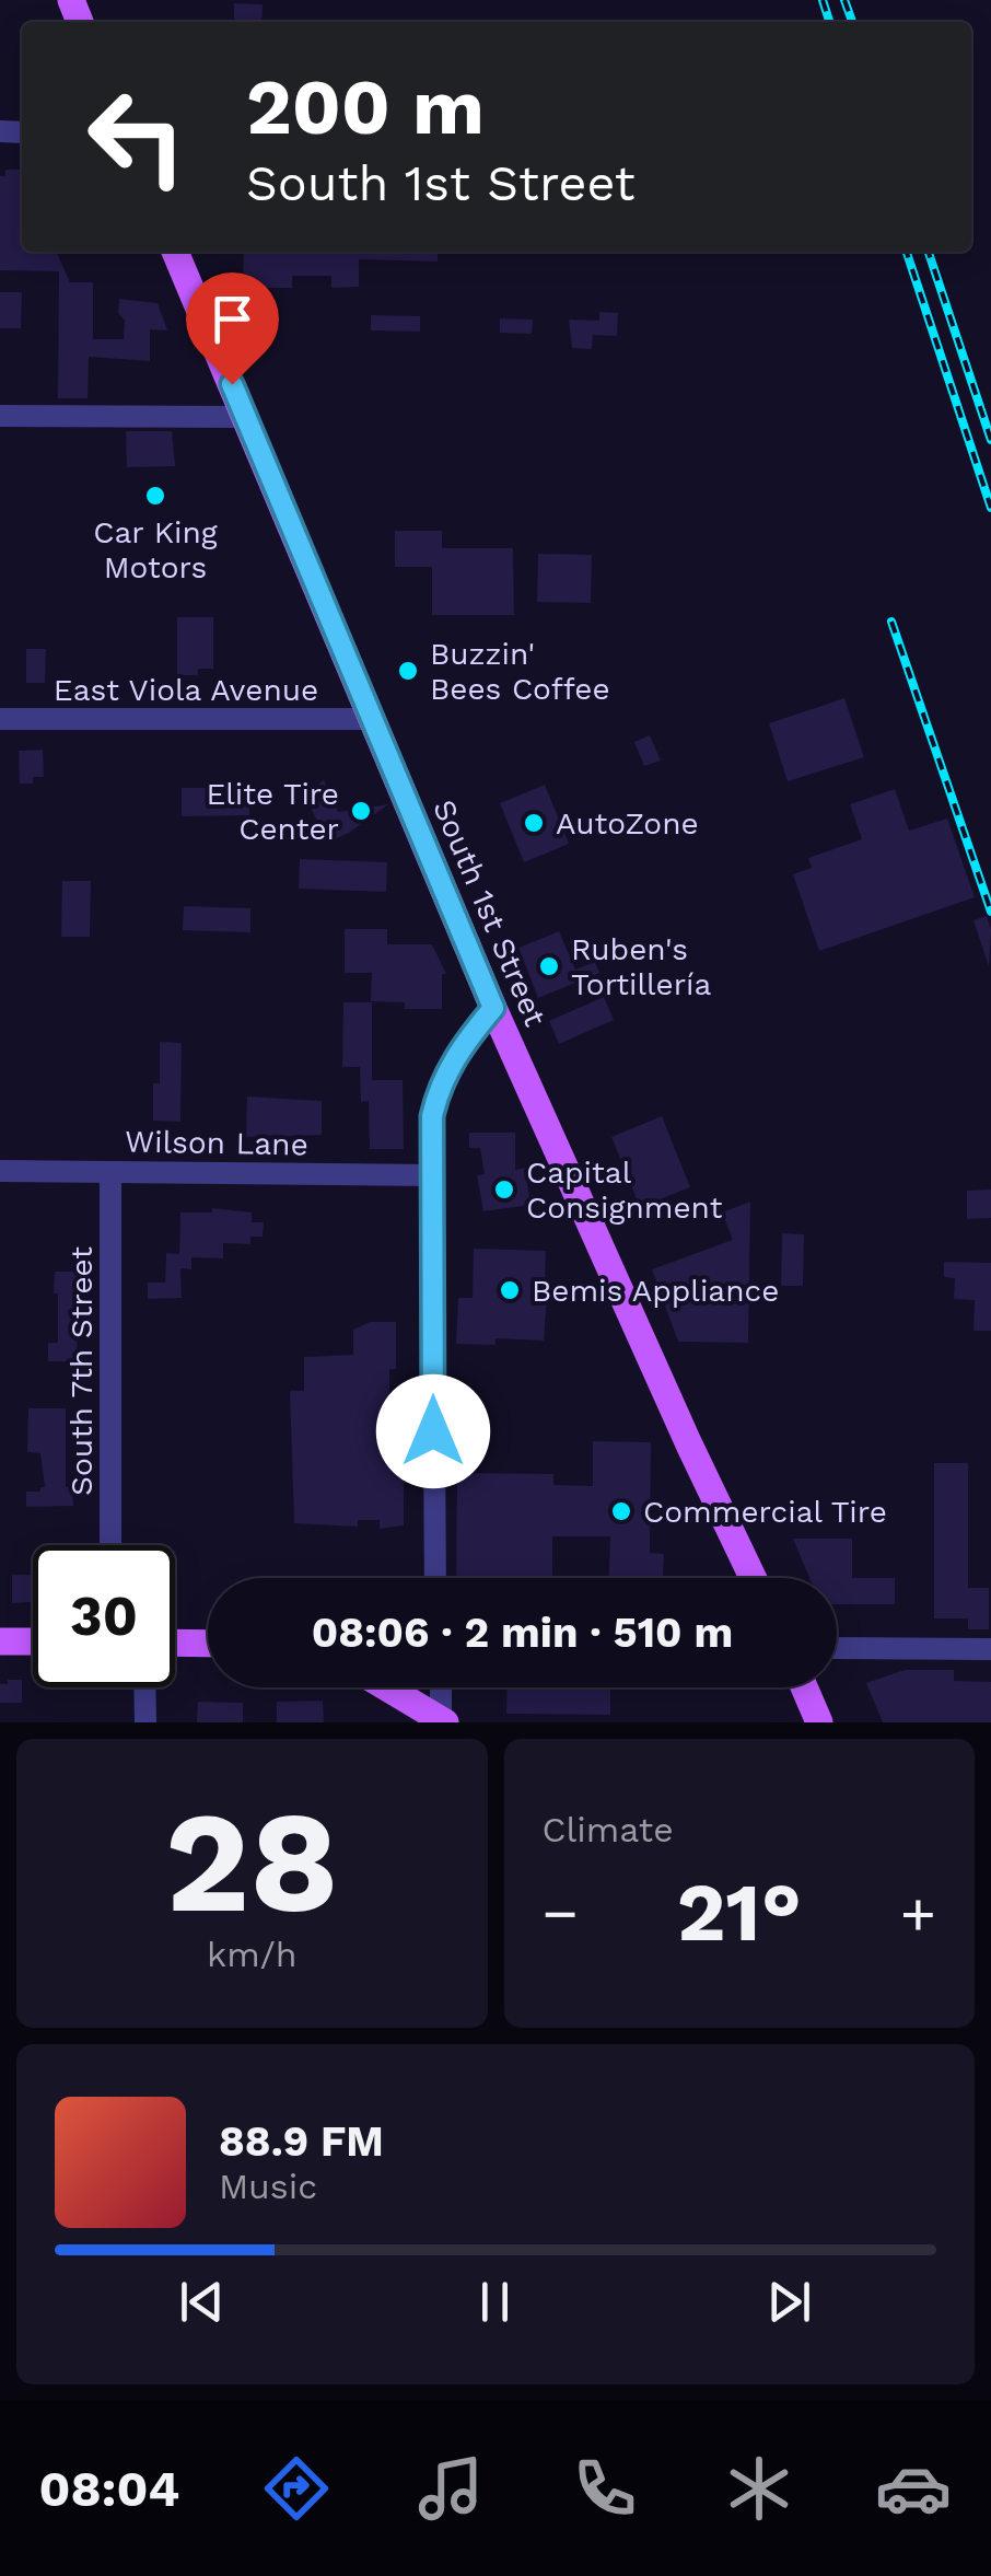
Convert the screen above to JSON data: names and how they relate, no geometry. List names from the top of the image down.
{
  "streets": {
    "main road": ["South 1st Street"],
    "street": ["East Viola Avenue", "Wilson Lane", "South 7th Street"]
  },
  "crossings": [
    ["East Viola Avenue", "South 1st Street"],
    ["Wilson Lane", "South 7th Street"]
  ],
  "places": [
    "Car King Motors",
    "Buzzin' Bees Coffee",
    "Elite Tire Center",
    "AutoZone",
    "Ruben's Tortillería",
    "Capital Consignment",
    "Bemis Appliance",
    "Commercial Tire"
  ],
  "page": {
    "turn": ["200 m", "South 1st Street"],
    "limit": "30",
    "trip": "08:06 · 2 min · 510 m",
    "tile": [
      ["28", "km/h"],
      "Climate"
    ],
    "heat": ["−", "21°", "+"],
    "song": ["88.9 FM", "Music"],
    "tabs": "08:04"
  }
}
